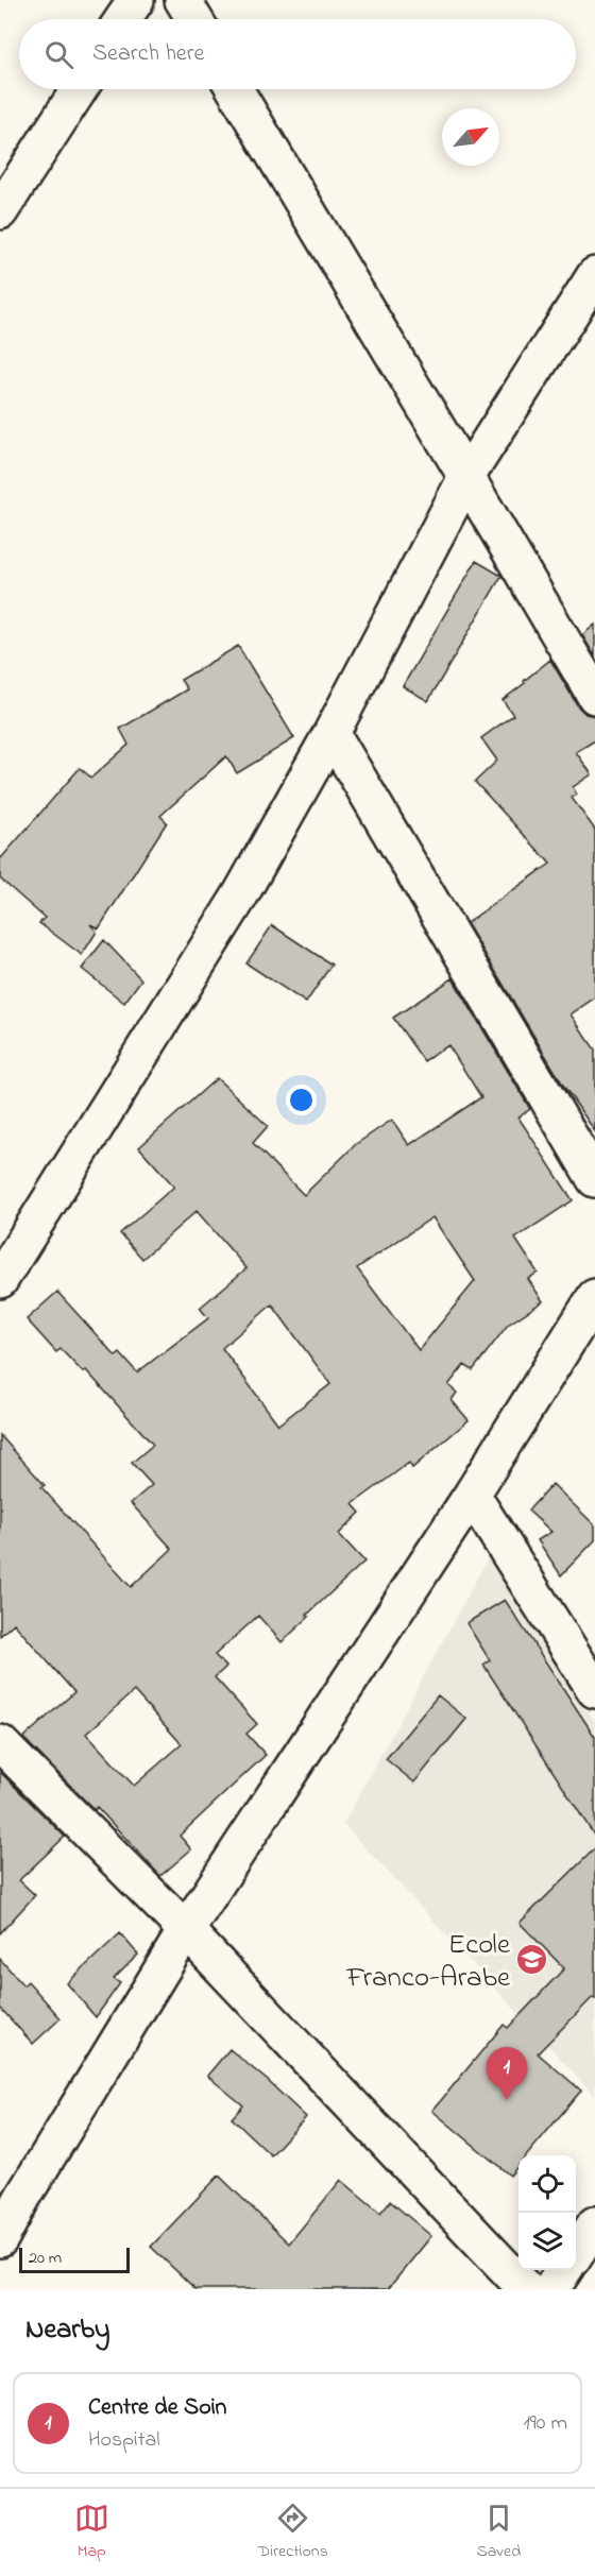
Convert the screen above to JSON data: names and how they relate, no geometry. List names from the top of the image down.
{
  "places": {
    "school or university": ["Ecole Franco-Arabe"]
  },
  "scale_bar": "20 m",
  "north": "top right",
  "page": {
    "search": "Search here",
    "pins": "1",
    "scale": "20 m",
    "heading": "Nearby",
    "list": [
      {
        "mark": "1",
        "name": "Centre de Soin",
        "note": "Hospital",
        "value": "190 m"
      }
    ],
    "nav": ["Map", "Directions", "Saved"]
  }
}
